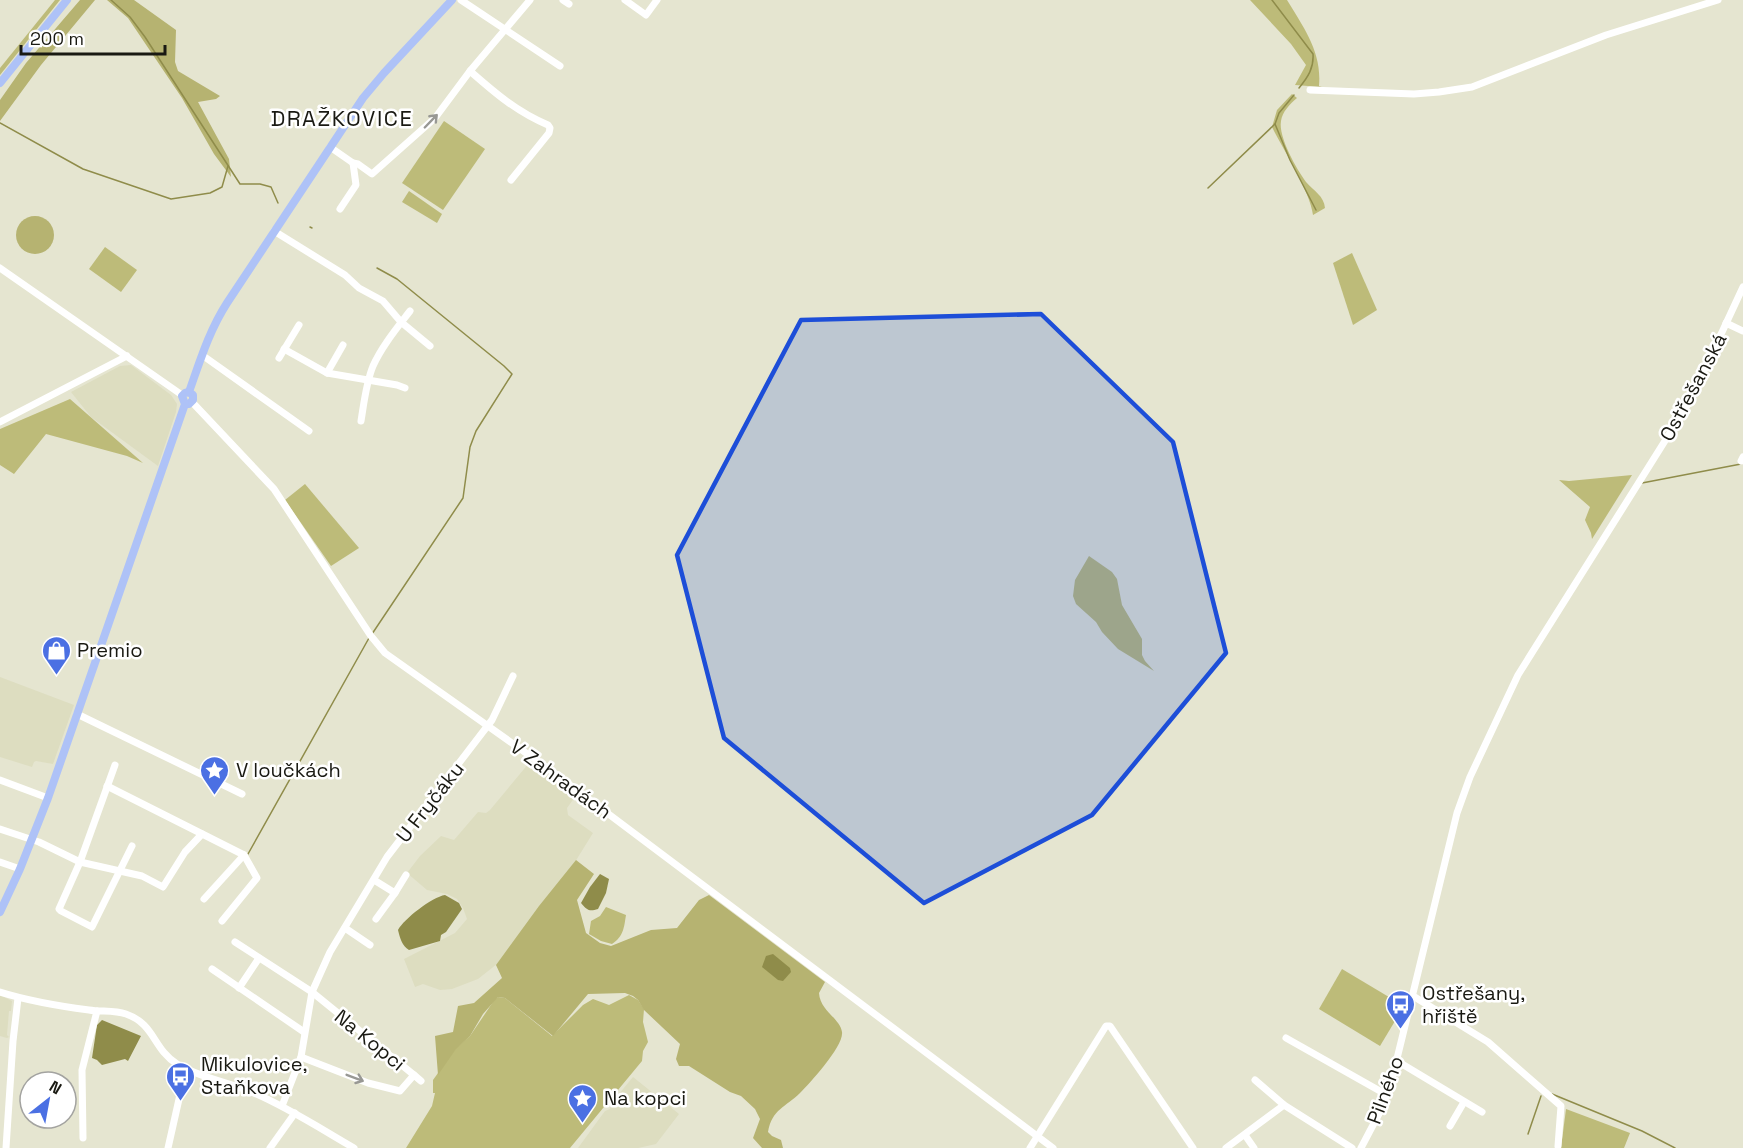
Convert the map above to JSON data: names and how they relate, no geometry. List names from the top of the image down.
{
  "streets": {
    "street": [
      "Ostřešanská",
      "V Zahradách",
      "U Fryčáku",
      "Na Kopci",
      "Pilného"
    ]
  },
  "crossings": [
    ["Ostřešanská", "Pilného"],
    ["V Zahradách", "U Fryčáku"],
    ["U Fryčáku", "Na Kopci"]
  ],
  "districts": ["DRAŽKOVICE"],
  "places": {
    "shop": ["Premio"],
    "place": ["V loučkách", "Na kopci"],
    "bus stop": ["Ostřešany, hřiště", "Mikulovice, Staňkova"]
  },
  "scale_bar": "200 m",
  "north": "top right"
}
